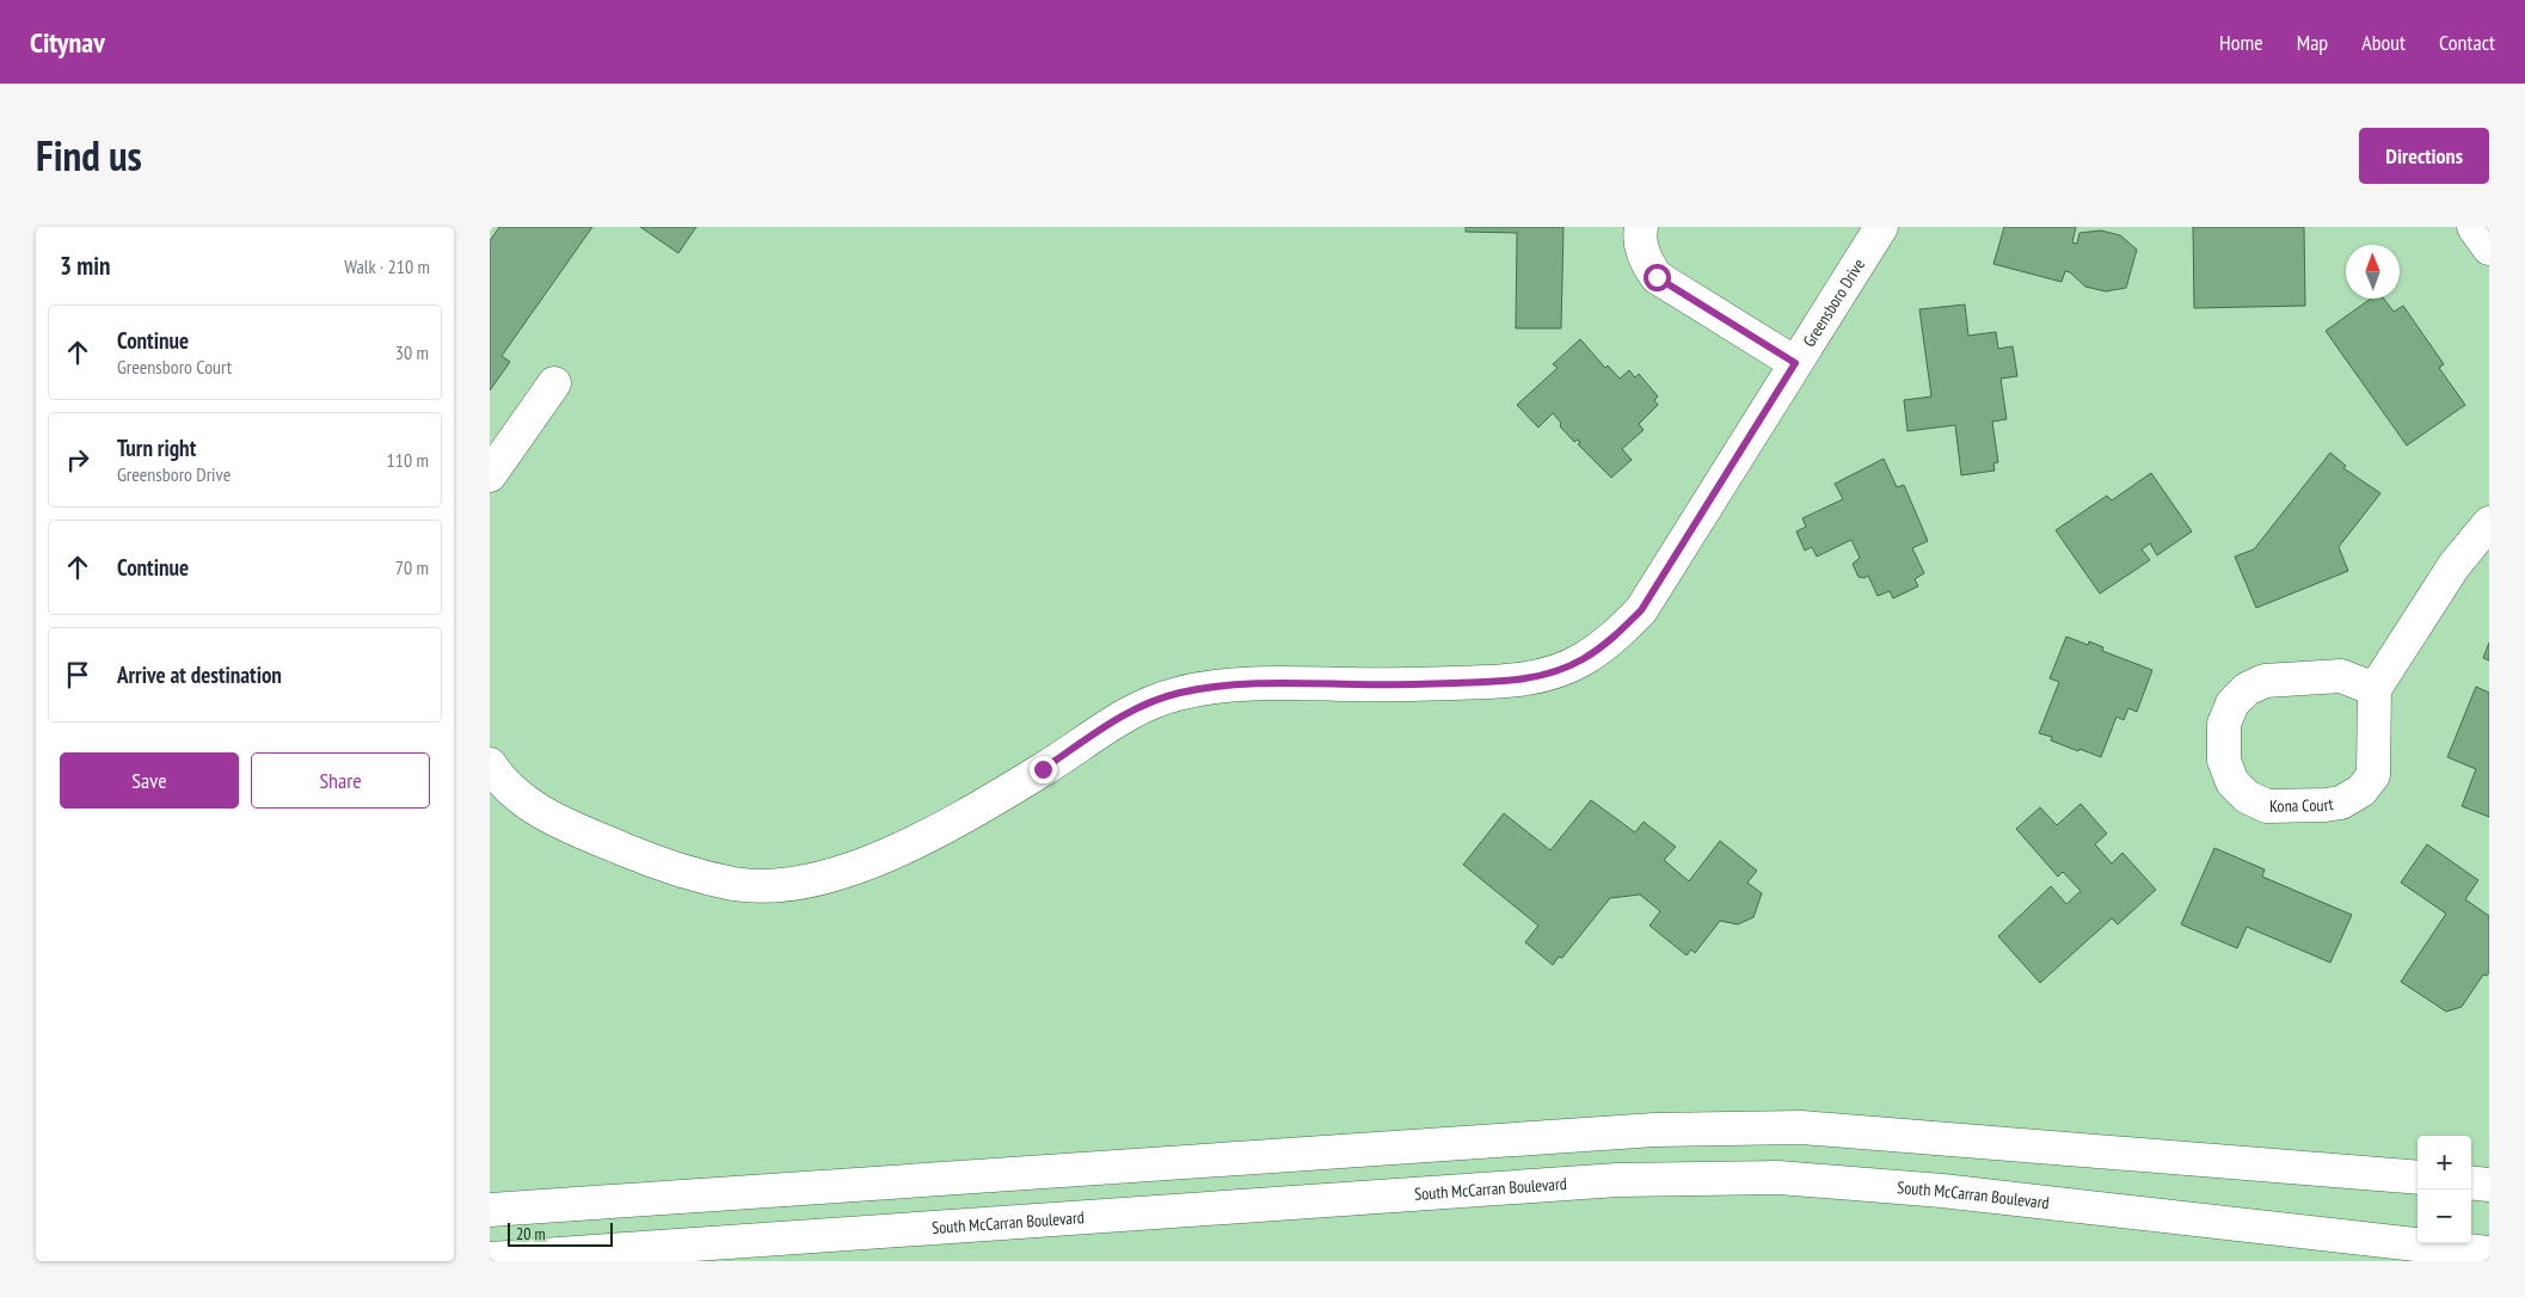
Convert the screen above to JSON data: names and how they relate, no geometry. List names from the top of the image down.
{
  "streets": {
    "main road": ["Greensboro Drive", "Kona Court", "South McCarran Boulevard"]
  },
  "scale_bar": "20 m",
  "north": "top",
  "page": {
    "header": "Citynav",
    "nav": [
      "Home",
      "Map",
      "About",
      "Contact"
    ],
    "title": "Find us",
    "buttons": [
      "Directions",
      ["Save", "Share"]
    ],
    "heading": ["3 min", "Walk · 210 m"],
    "list": [
      ["Continue", "Greensboro Court", "30 m"],
      ["Turn right", "Greensboro Drive", "110 m"],
      ["Continue", "70 m"],
      "Arrive at destination"
    ],
    "map_buttons": ["+", "−"],
    "scale": "20 m"
  }
}
